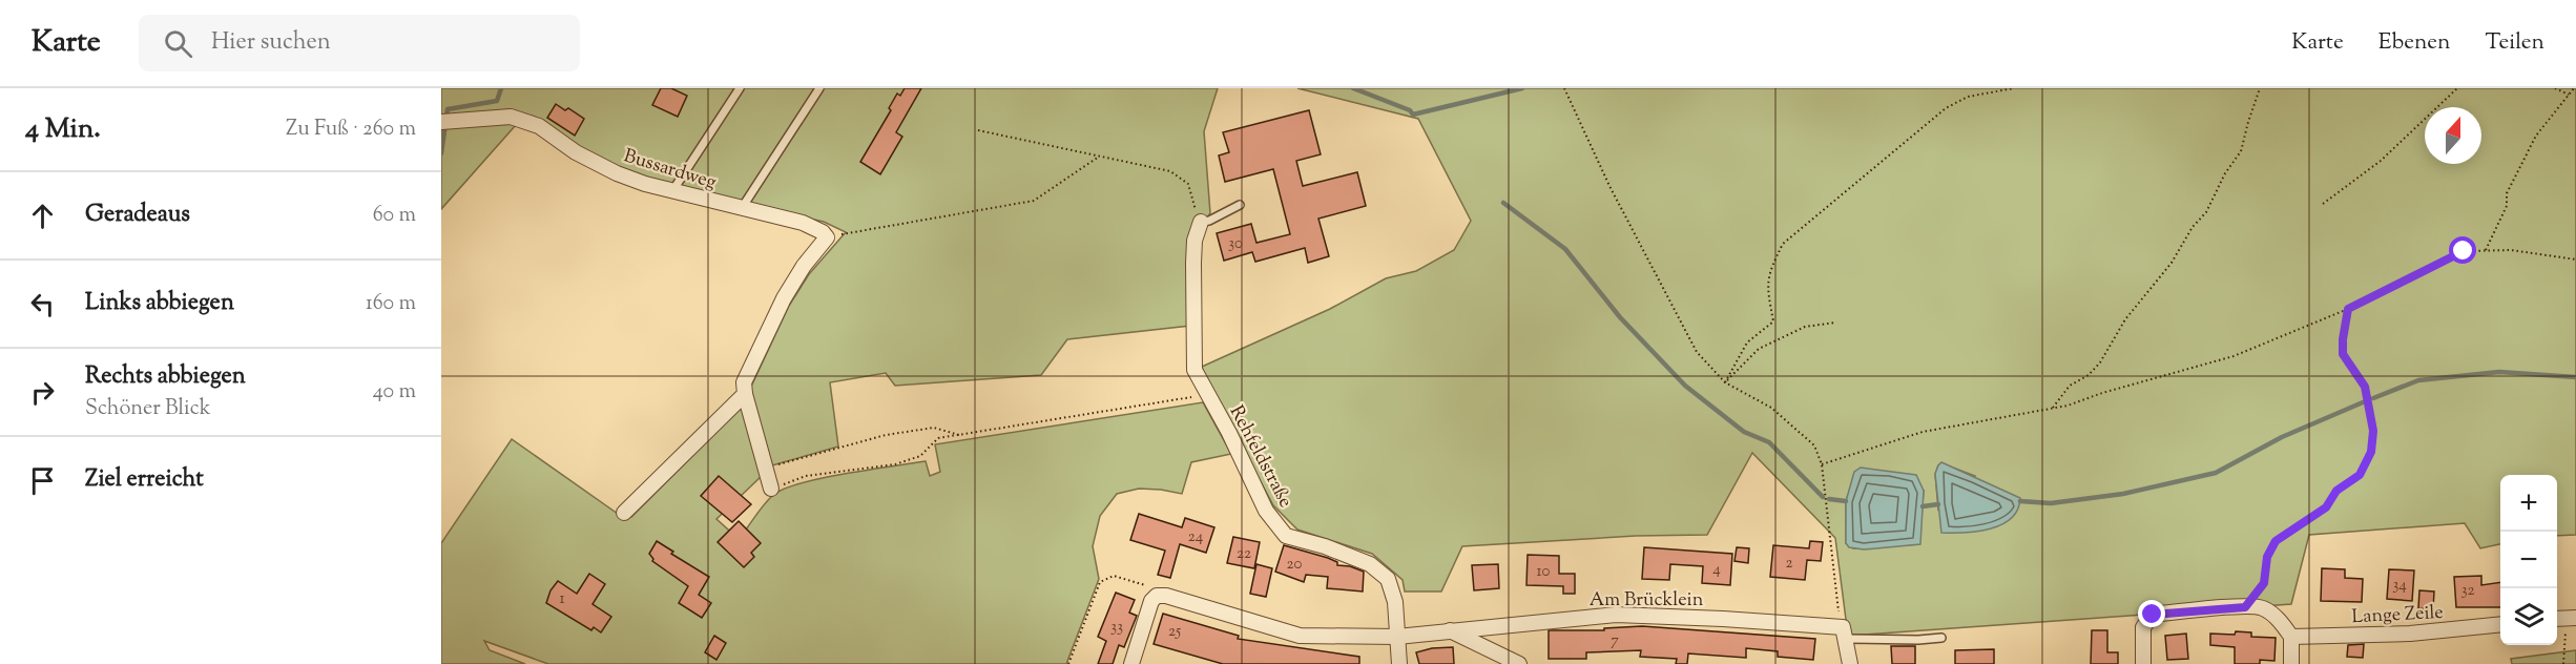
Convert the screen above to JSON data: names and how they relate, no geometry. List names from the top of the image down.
{
  "streets": {
    "street": [
      "Bussardweg",
      "Rehfeldstraße",
      "Am Brücklein",
      "Lange Zeile"
    ]
  },
  "house_numbers": [
    "30",
    "24",
    "22",
    "2",
    "20",
    "4",
    "10",
    "34",
    "32",
    "1",
    "33",
    "25",
    "7"
  ],
  "north": "top",
  "page": {
    "header": "Karte",
    "search": "Hier suchen",
    "nav": ["Karte", "Ebenen", "Teilen"],
    "heading": ["4 Min.", "Zu Fuß · 260 m"],
    "list": [
      ["Geradeaus", "60 m"],
      ["Links abbiegen", "160 m"],
      ["Rechts abbiegen", "Schöner Blick", "40 m"],
      "Ziel erreicht"
    ],
    "map_buttons": ["+", "−"]
  }
}
